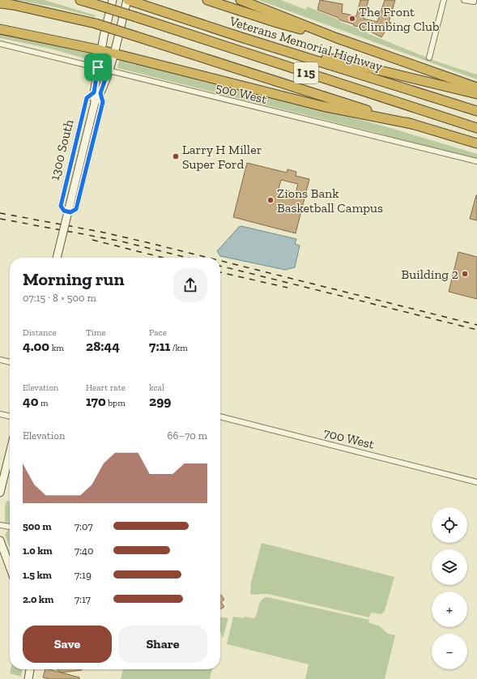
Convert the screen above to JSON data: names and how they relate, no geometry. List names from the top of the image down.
{
  "streets": {
    "highway": ["Veterans Memorial Highway", "I 15"],
    "main road": ["1300 South"],
    "street": ["500 West", "700 West"]
  },
  "crossings": [
    ["Veterans Memorial Highway", "1300 South"],
    ["500 West", "1300 South"]
  ],
  "places": [
    "The Front Climbing Club",
    "Larry H Miller Super Ford",
    "Zions Bank Basketball Campus",
    "Building 2"
  ],
  "page": {
    "heading": ["Morning run", "07:15 · 8 × 500 m"],
    "stats": [
      ["Distance", "4.00 km"],
      ["Time", "28:44"],
      ["Pace", "7:11 /km"],
      ["Elevation", "40 m"],
      ["Heart rate", "170 bpm"],
      ["kcal", "299"]
    ],
    "chart": ["Elevation", "66–70 m"],
    "map_buttons": ["+", "−"],
    "list": [
      {
        "name": "500 m",
        "note": "7:07"
      },
      {
        "name": "1.0 km",
        "note": "7:40"
      },
      {
        "name": "1.5 km",
        "note": "7:19"
      },
      {
        "name": "2.0 km",
        "note": "7:17"
      }
    ],
    "buttons": ["Save", "Share"]
  }
}
